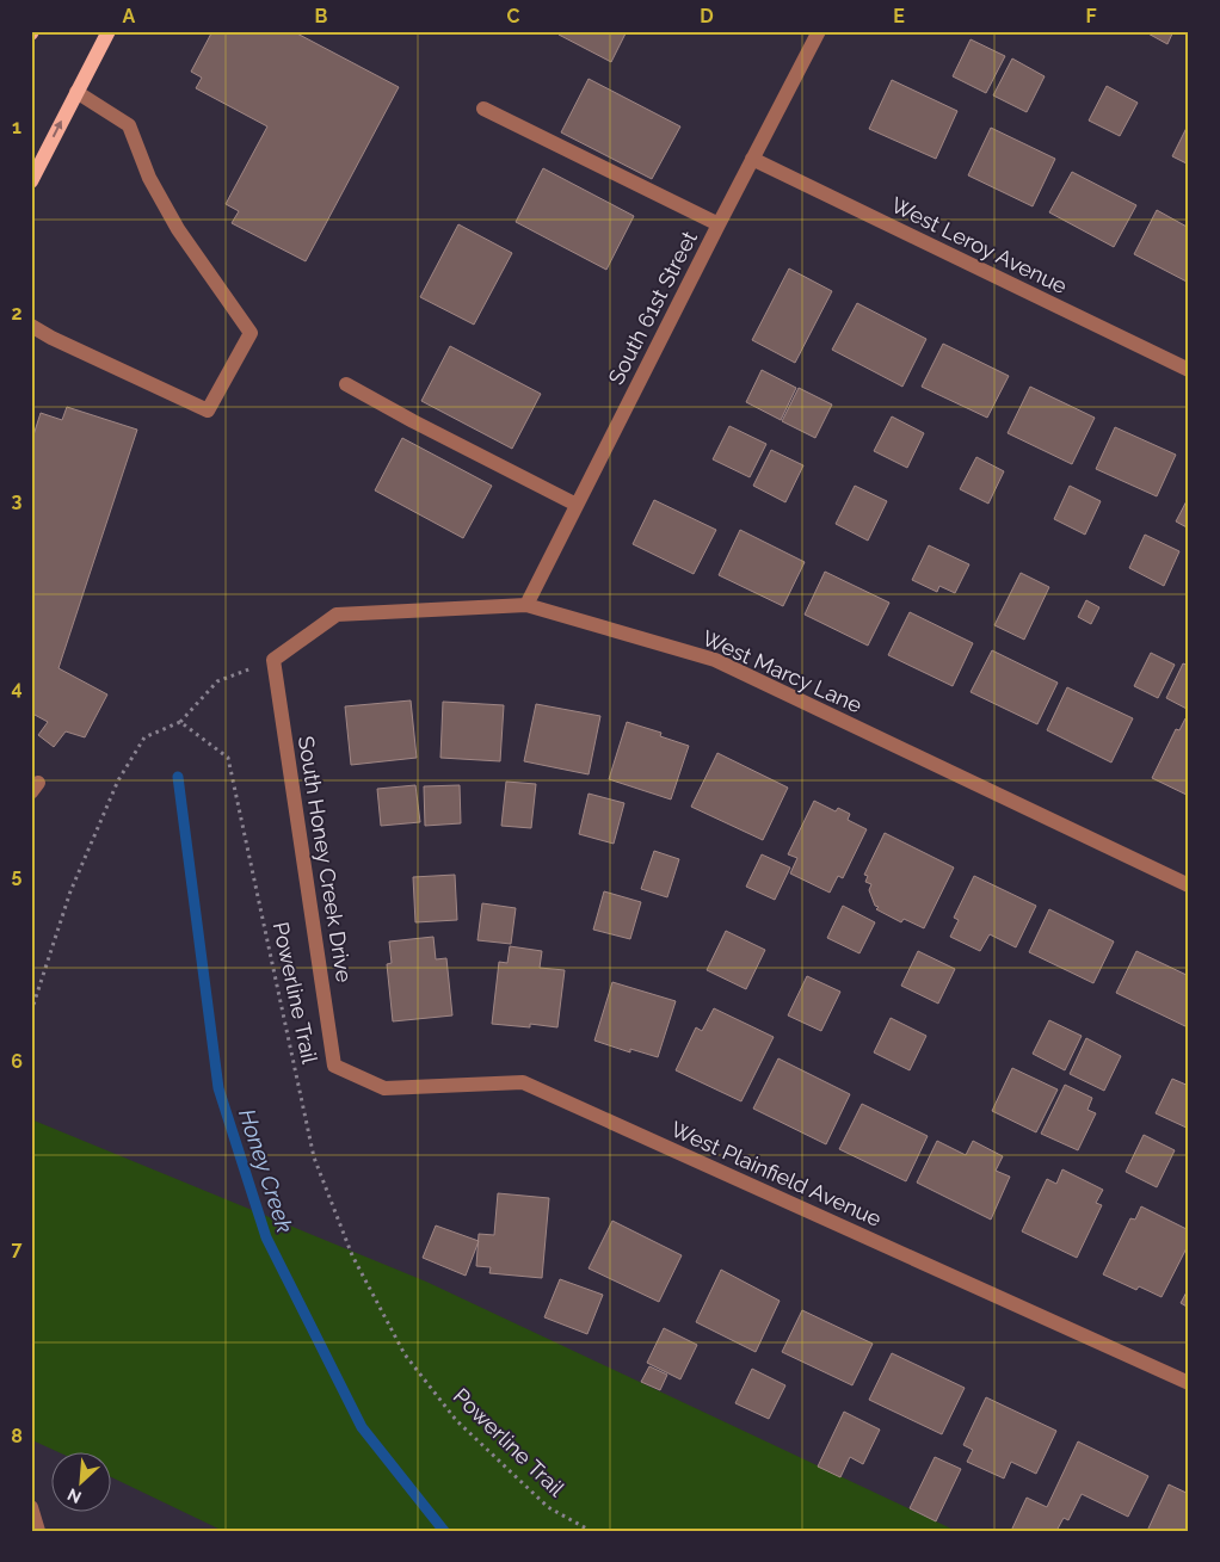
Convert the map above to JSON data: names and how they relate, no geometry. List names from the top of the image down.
{
  "streets": {
    "street": [
      "West Leroy Avenue",
      "South 61st Street",
      "West Marcy Lane",
      "South Honey Creek Drive",
      "West Plainfield Avenue"
    ],
    "path": ["Powerline Trail"]
  },
  "crossings": [
    ["West Leroy Avenue", "South 61st Street"],
    ["South 61st Street", "West Marcy Lane"],
    ["West Marcy Lane", "South Honey Creek Drive"],
    ["South Honey Creek Drive", "West Plainfield Avenue"]
  ],
  "water": ["Honey Creek"],
  "north": "bottom left",
  "grid": {
    "columns": [
      "A",
      "B",
      "C",
      "D",
      "E",
      "F"
    ],
    "rows": [
      "1",
      "2",
      "3",
      "4",
      "5",
      "6",
      "7",
      "8"
    ]
  }
}
